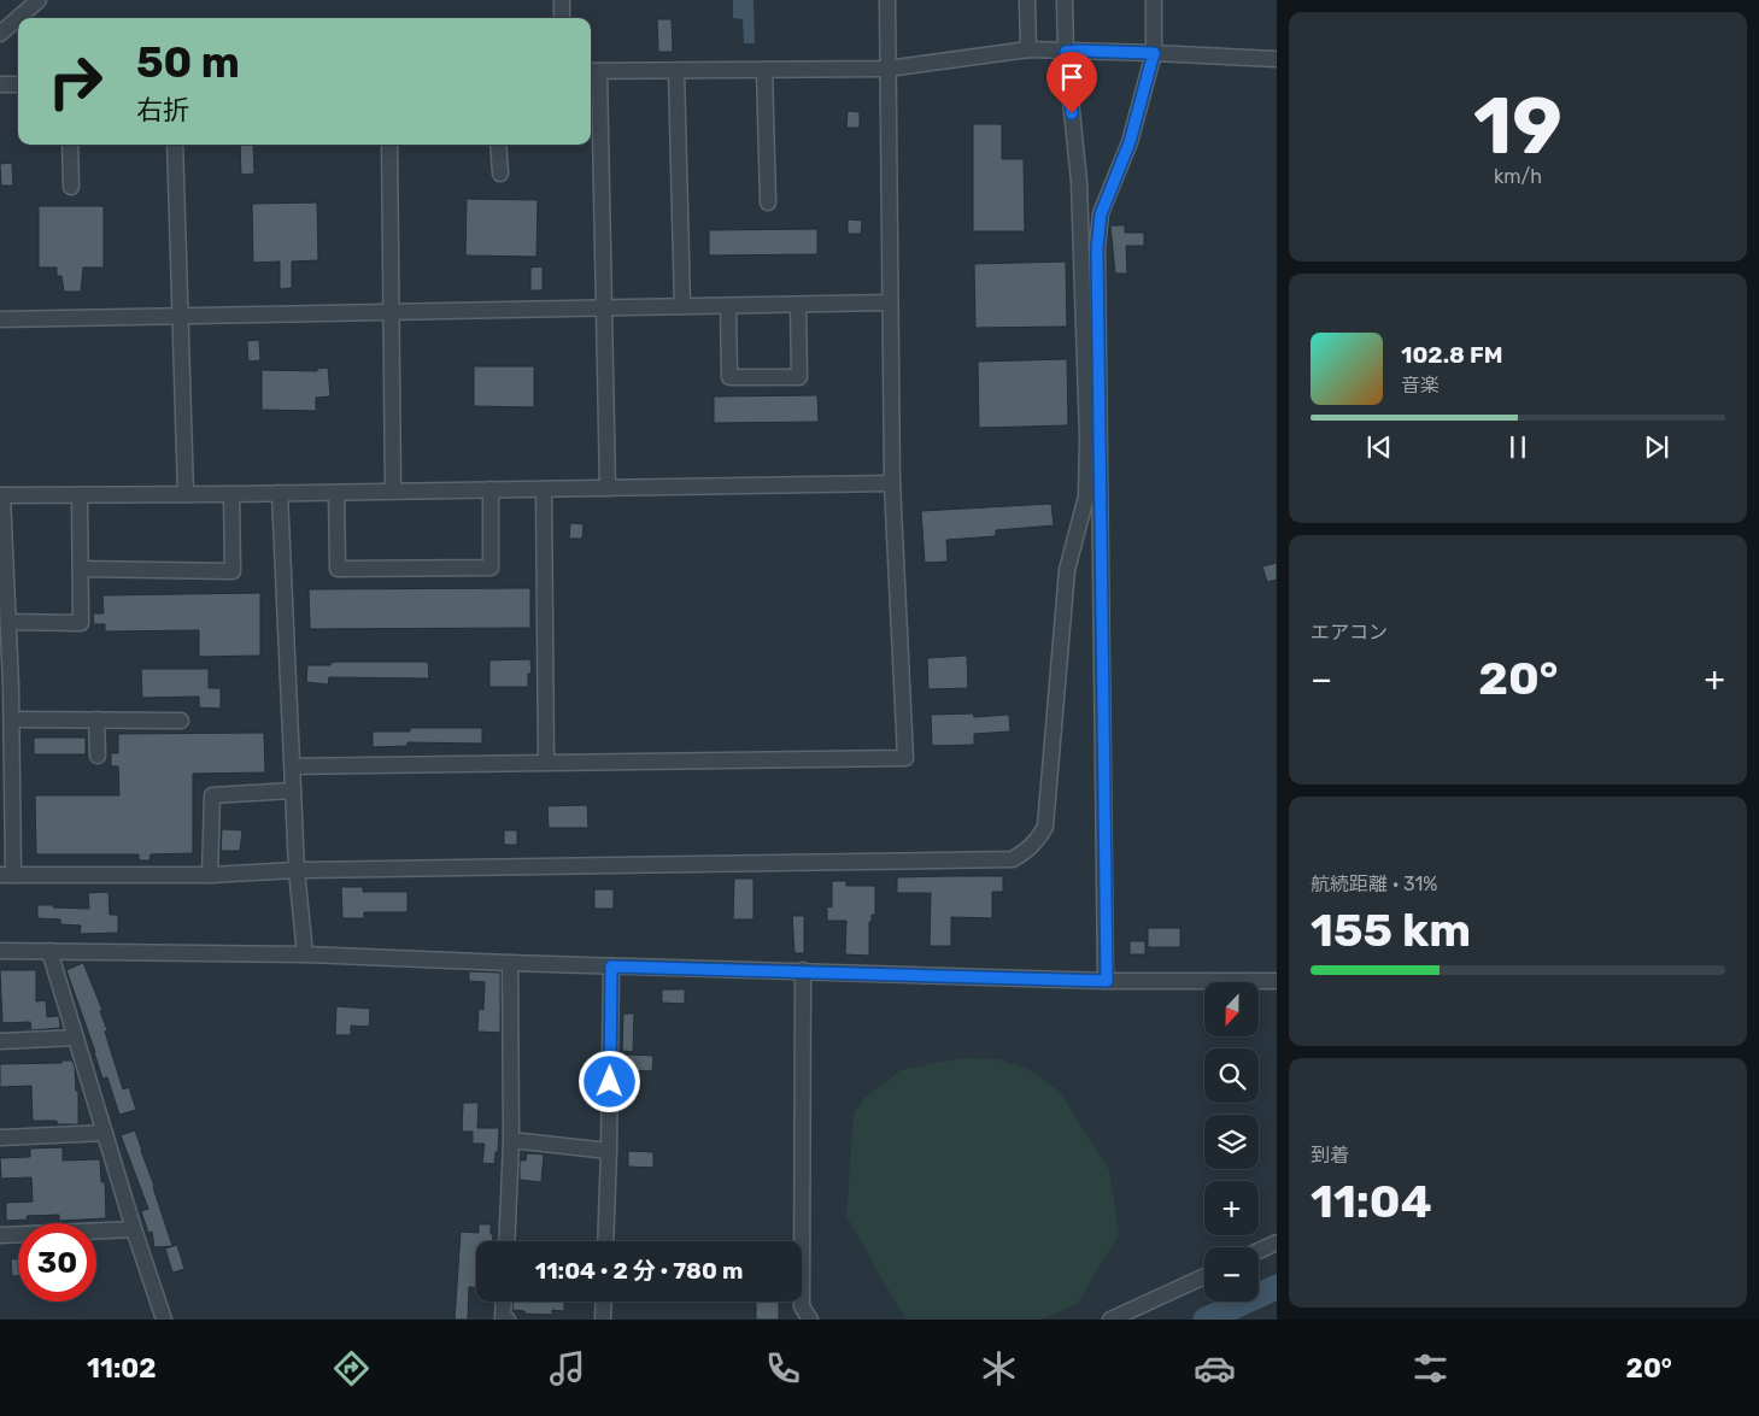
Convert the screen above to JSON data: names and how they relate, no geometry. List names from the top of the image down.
{
  "north": "bottom",
  "page": {
    "tile": [
      ["19", "km/h"],
      "エアコン",
      ["航続距離 · 31%", "155 km"],
      ["到着", "11:04"]
    ],
    "turn": ["50 m", "右折"],
    "song": ["102.8 FM", "音楽"],
    "heat": ["−", "20°", "+"],
    "map_buttons": ["+", "−"],
    "limit": "30",
    "trip": "11:04 · 2 分 · 780 m",
    "tabs": ["11:02", "20°"]
  }
}
